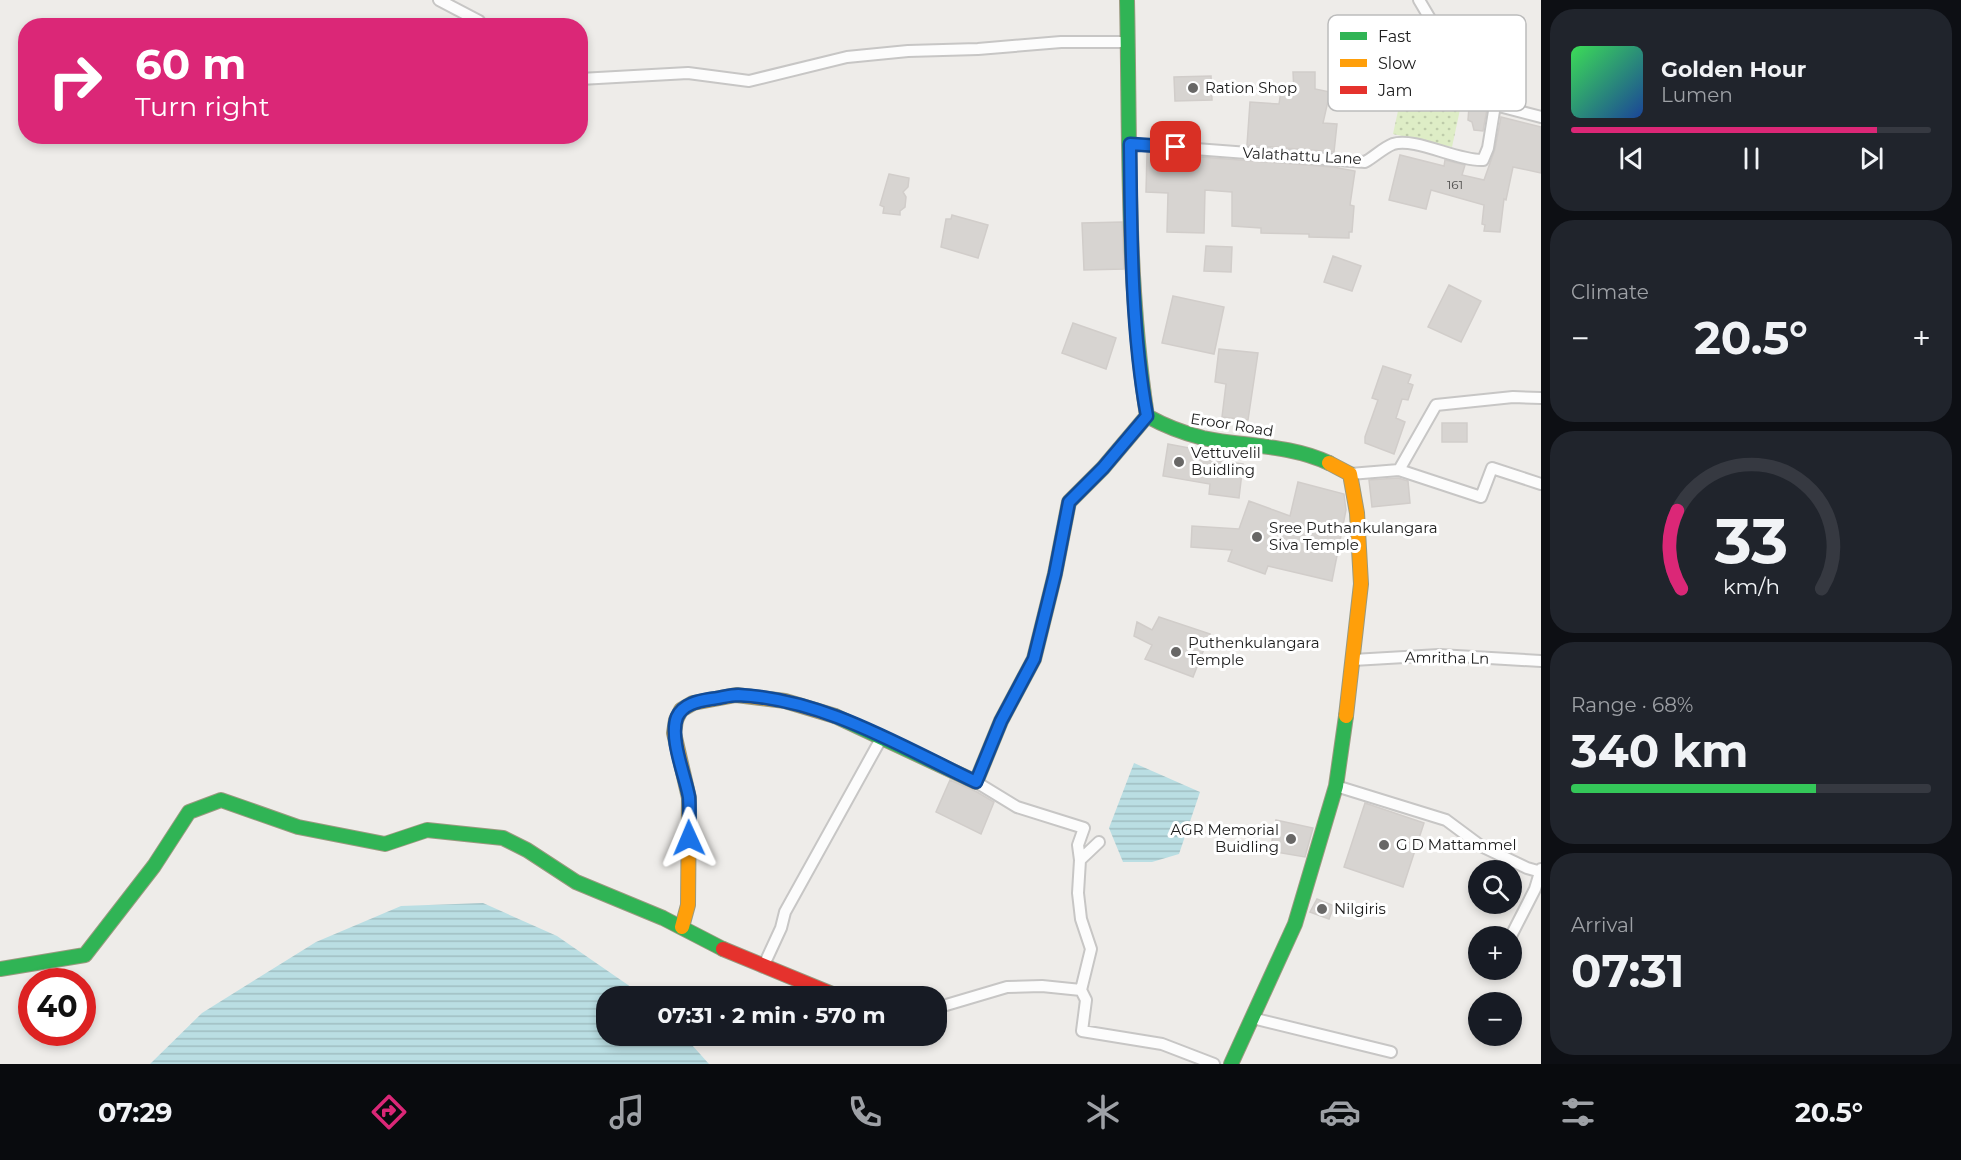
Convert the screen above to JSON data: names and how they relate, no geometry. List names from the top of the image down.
{
  "streets": {
    "street": ["Valathattu Lane", "Eroor Road", "Amritha Ln"]
  },
  "places": [
    "Ration Shop",
    "Vettuvelil Buidling",
    "Sree Puthankulangara Siva Temple",
    "Puthenkulangara Temple",
    "AGR Memorial Buidling",
    "G D Mattammel",
    "Nilgiris"
  ],
  "house_numbers": ["161"],
  "legend": ["Fast", "Slow", "Jam"],
  "page": {
    "turn": ["60 m", "Turn right"],
    "song": ["Golden Hour", "Lumen"],
    "tile": [
      "Climate",
      ["Range · 68%", "340 km"],
      ["Arrival", "07:31"]
    ],
    "heat": ["−", "20.5°", "+"],
    "map_buttons": ["+", "−"],
    "limit": "40",
    "trip": "07:31 · 2 min · 570 m",
    "tabs": ["07:29", "20.5°"],
    "gauge": ["33", "km/h"]
  }
}
